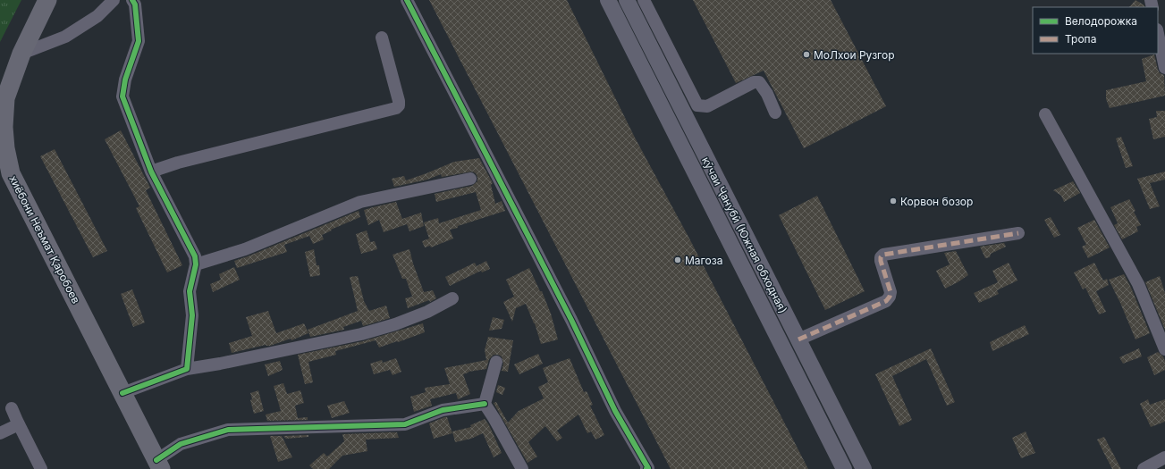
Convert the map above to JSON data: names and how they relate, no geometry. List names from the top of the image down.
{
  "streets": {
    "highway": ["хиёбони Неъмат Қаробоев"],
    "main road": ["кӯчаи Ҷанубӣ (Южная обходная)"]
  },
  "places": ["МоЛхои Рузгор", "Корвон бозор", "Магоза"],
  "legend": ["Велодорожка", "Тропа"]
}
